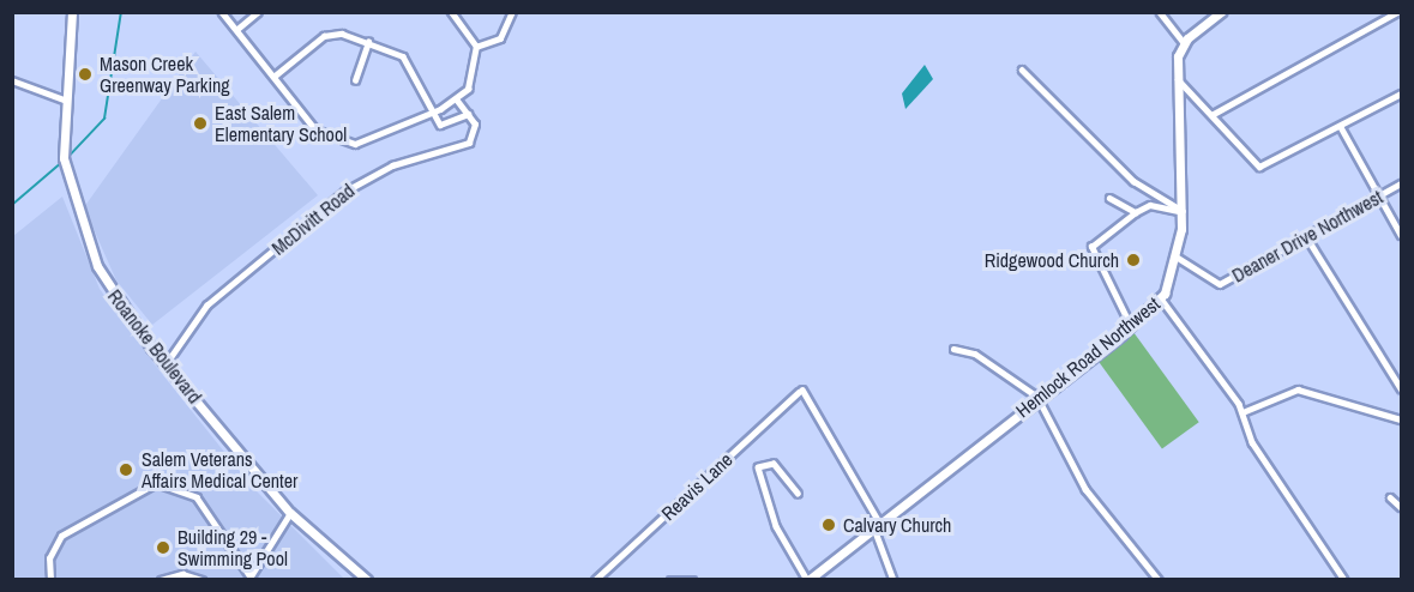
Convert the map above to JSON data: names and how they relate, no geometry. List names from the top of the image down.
{
  "streets": {
    "street": [
      "McDivitt Road",
      "Deaner Drive Northwest",
      "Roanoke Boulevard",
      "Hemlock Road Northwest",
      "Reavis Lane"
    ]
  },
  "crossings": [
    ["McDivitt Road", "Roanoke Boulevard"],
    ["Deaner Drive Northwest", "Hemlock Road Northwest"],
    ["Hemlock Road Northwest", "Reavis Lane"]
  ],
  "places": [
    "Mason Creek Greenway Parking",
    "East Salem Elementary School",
    "Ridgewood Church",
    "Salem Veterans Affairs Medical Center",
    "Calvary Church",
    "Building 29 - Swimming Pool"
  ]
}
